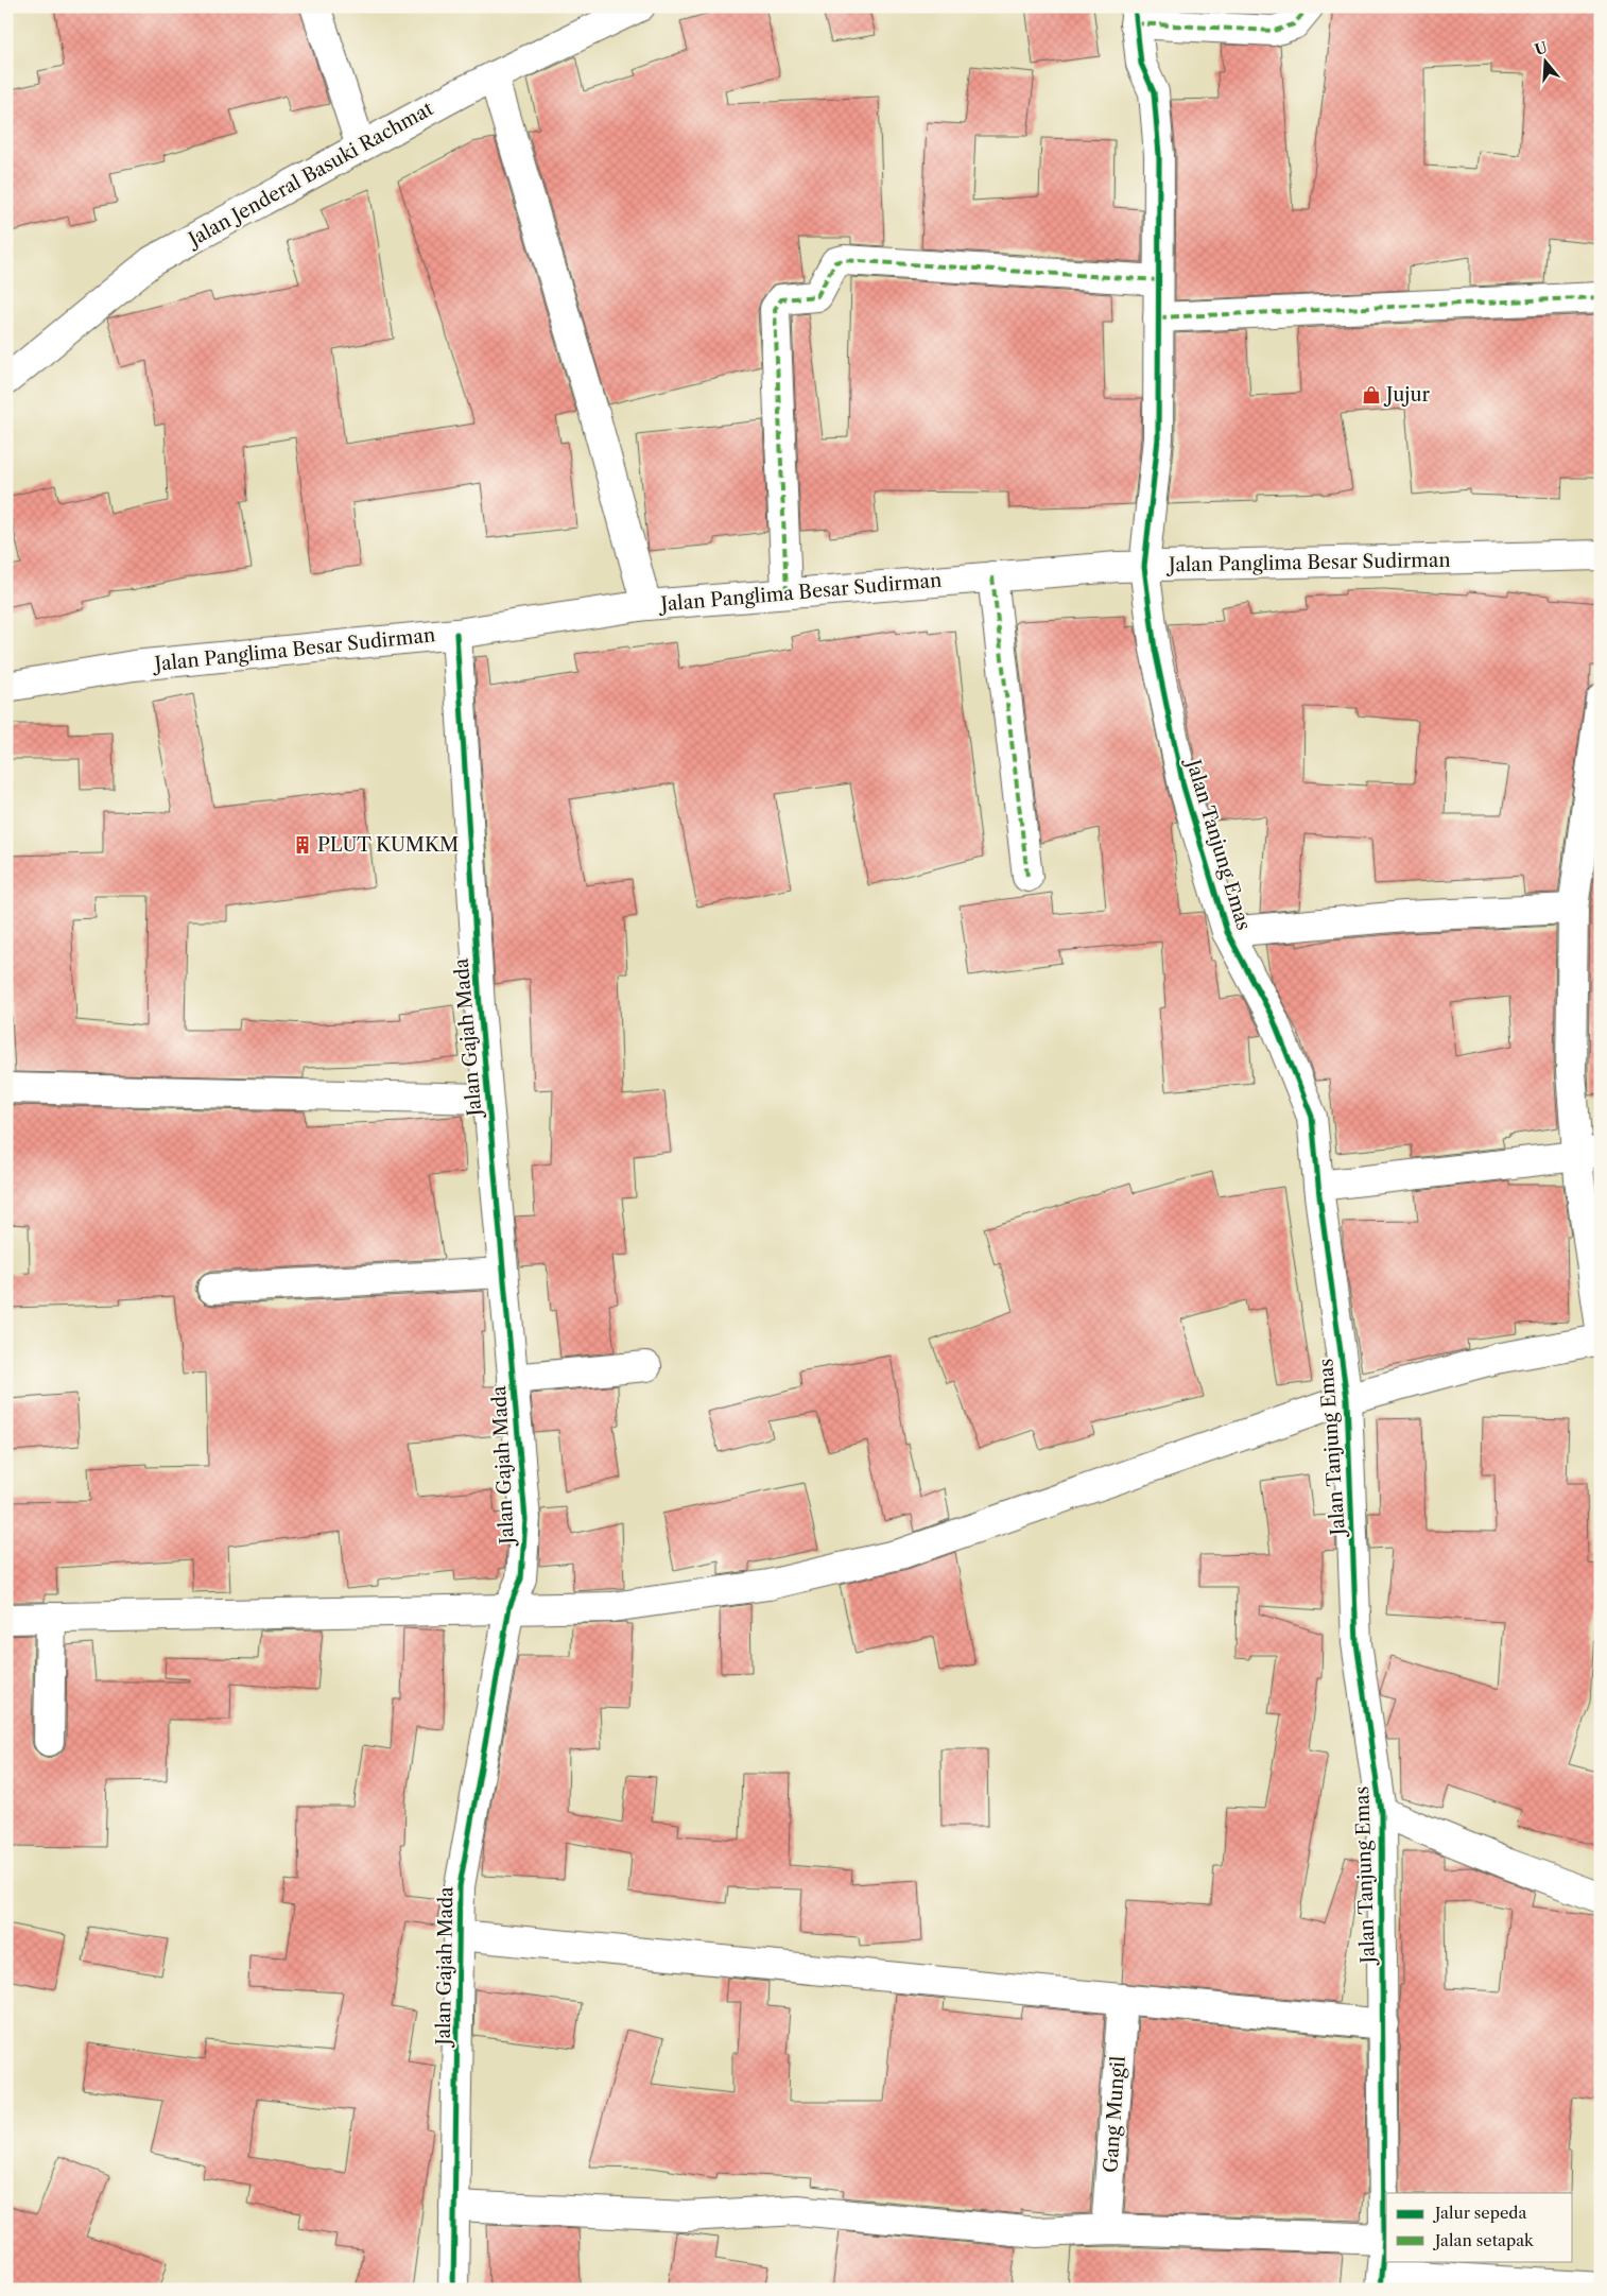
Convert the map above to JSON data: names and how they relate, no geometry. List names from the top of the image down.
{
  "streets": {
    "main road": [
      "Jalan Jenderal Basuki Rachmat",
      "Jalan Panglima Besar Sudirman",
      "Jalan Tanjung Emas",
      "Jalan Gajah Mada",
      "Gang Mungil"
    ]
  },
  "crossings": [
    ["Jalan Panglima Besar Sudirman", "Jalan Tanjung Emas"],
    ["Jalan Panglima Besar Sudirman", "Jalan Gajah Mada"]
  ],
  "places": {
    "shop": ["Jujur"],
    "building": ["PLUT KUMKM"]
  },
  "legend": ["Jalur sepeda", "Jalan setapak"],
  "north": "top"
}
